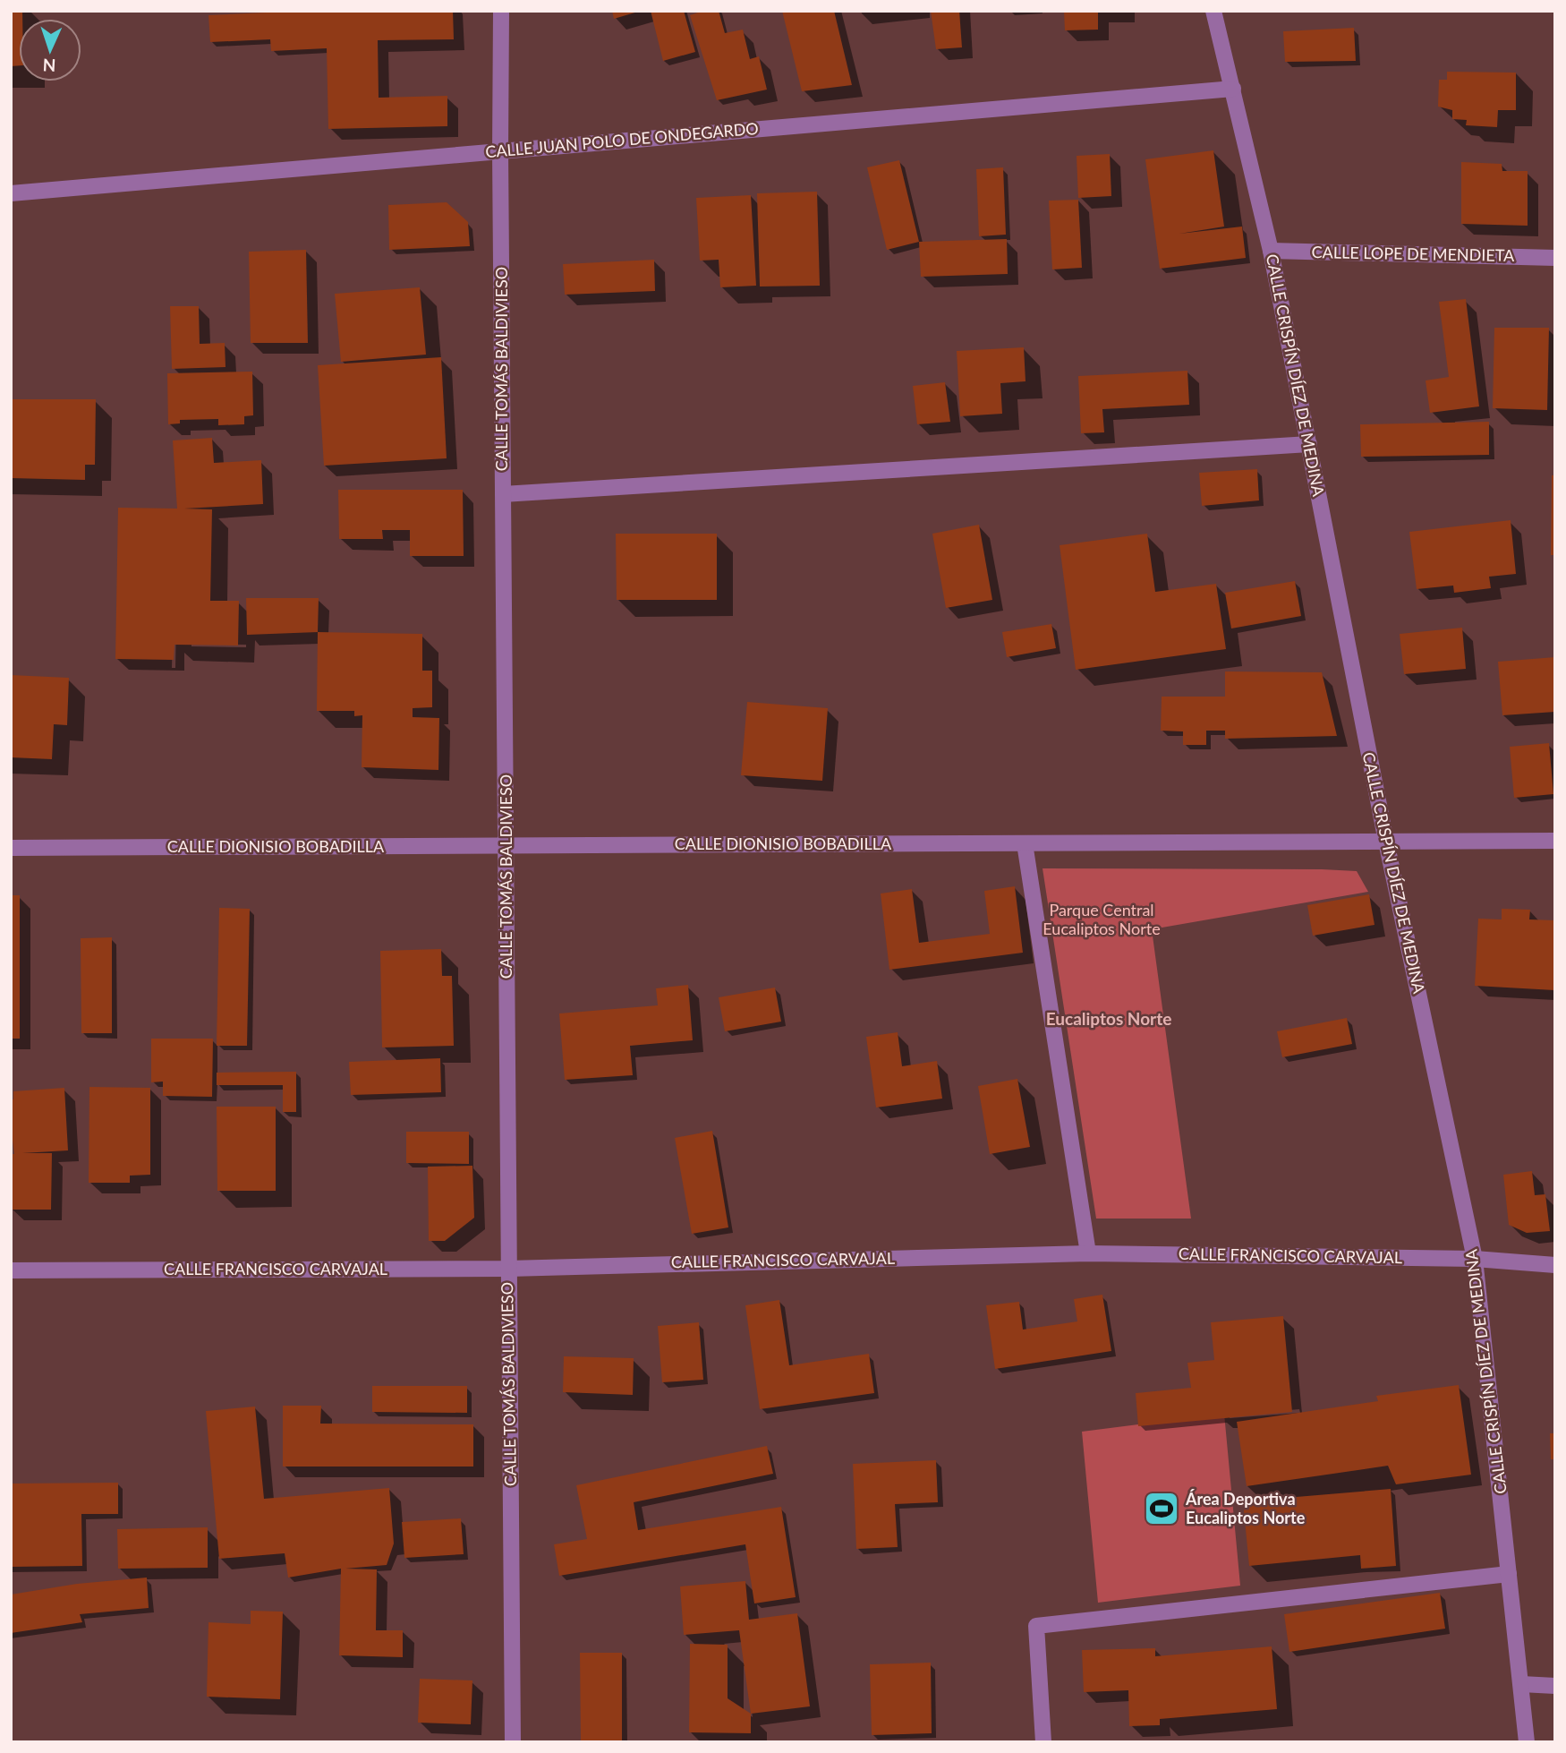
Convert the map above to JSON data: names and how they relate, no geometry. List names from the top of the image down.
{
  "streets": {
    "street": [
      "CALLE JUAN POLO DE ONDEGARDO",
      "CALLE LOPE DE MENDIETA",
      "CALLE TOMÁS BALDIVIESO",
      "CALLE CRISPÍN DÍEZ DE MEDINA",
      "CALLE DIONISIO BOBADILLA",
      "CALLE FRANCISCO CARVAJAL"
    ]
  },
  "crossings": [
    ["CALLE JUAN POLO DE ONDEGARDO", "CALLE TOMÁS BALDIVIESO"],
    ["CALLE JUAN POLO DE ONDEGARDO", "CALLE CRISPÍN DÍEZ DE MEDINA"],
    ["CALLE LOPE DE MENDIETA", "CALLE CRISPÍN DÍEZ DE MEDINA"],
    ["CALLE TOMÁS BALDIVIESO", "CALLE DIONISIO BOBADILLA"],
    ["CALLE TOMÁS BALDIVIESO", "CALLE FRANCISCO CARVAJAL"],
    ["CALLE CRISPÍN DÍEZ DE MEDINA", "CALLE DIONISIO BOBADILLA"],
    ["CALLE CRISPÍN DÍEZ DE MEDINA", "CALLE FRANCISCO CARVAJAL"]
  ],
  "districts": ["Eucaliptos Norte"],
  "parks": ["Parque Central Eucaliptos Norte"],
  "places": {
    "sports": ["Área Deportiva Eucaliptos Norte"]
  },
  "north": "bottom"
}
